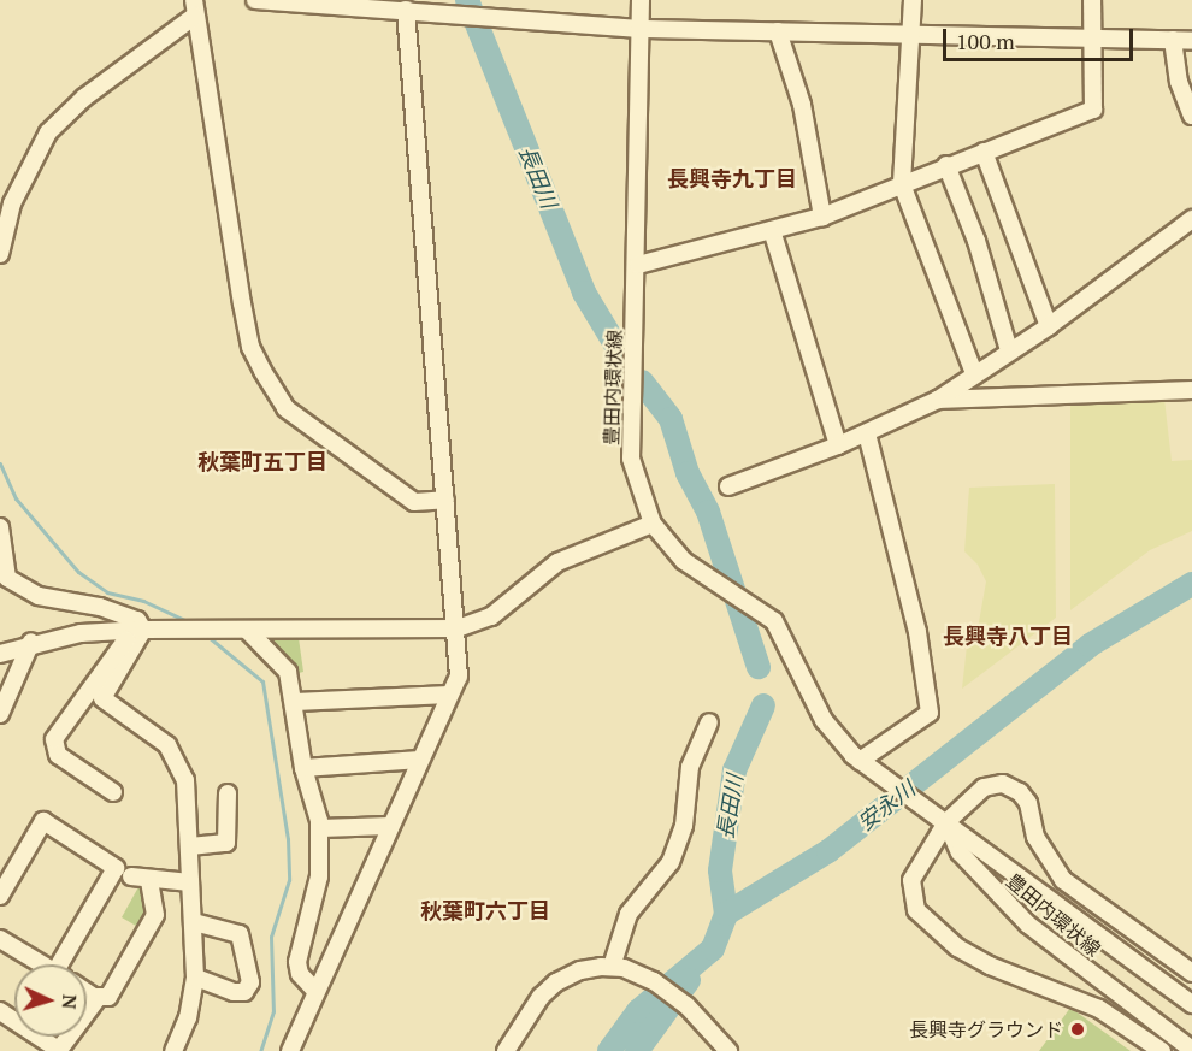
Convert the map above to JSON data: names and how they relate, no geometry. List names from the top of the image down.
{
  "streets": {
    "street": ["豊田内環状線"]
  },
  "districts": [
    "長興寺九丁目",
    "秋葉町五丁目",
    "長興寺八丁目",
    "秋葉町六丁目"
  ],
  "water": ["長田川", "安永川"],
  "places": ["長興寺グラウンド"],
  "scale_bar": "100 m",
  "north": "right"
}
